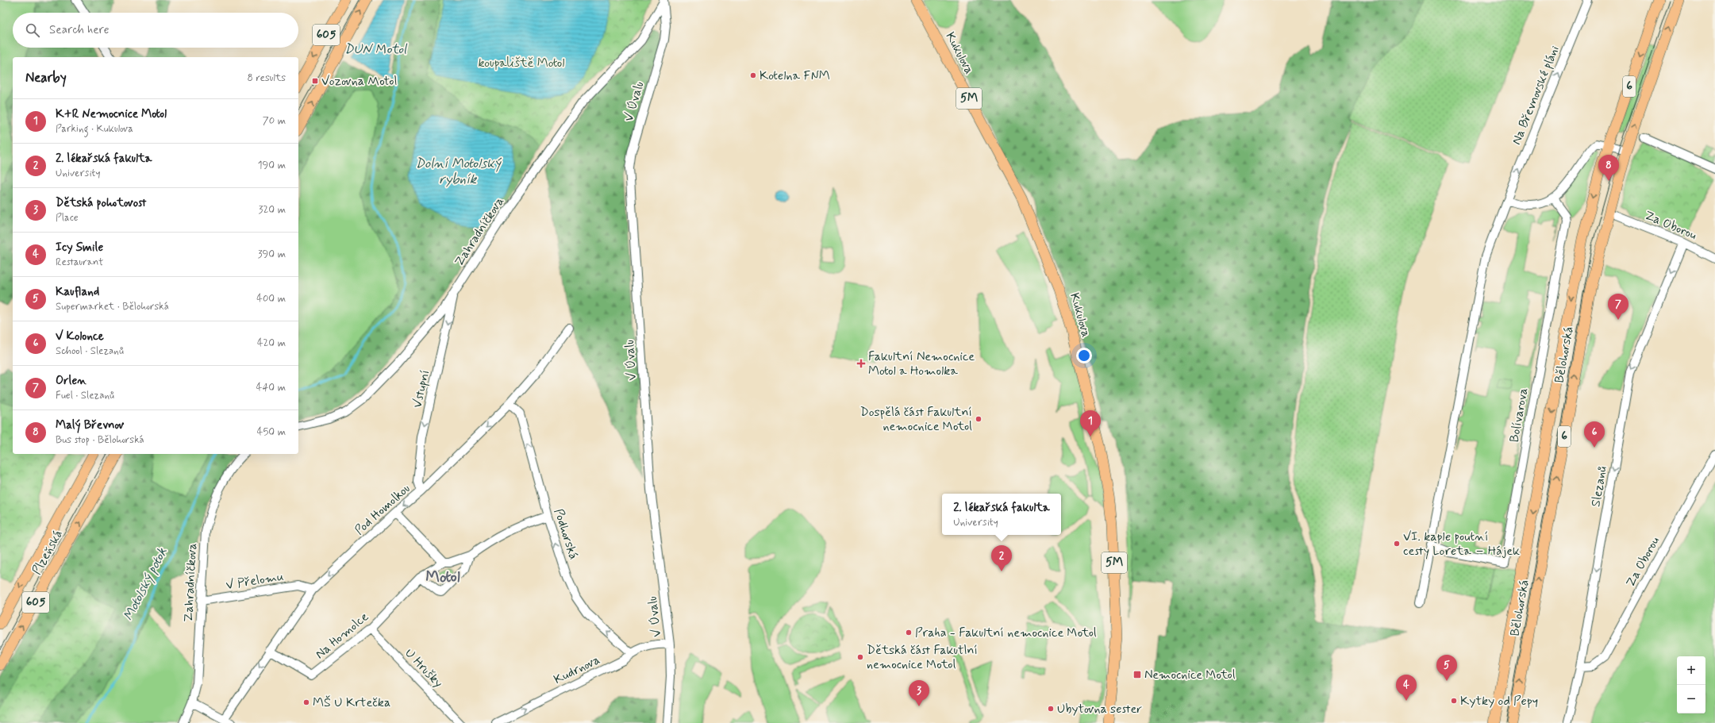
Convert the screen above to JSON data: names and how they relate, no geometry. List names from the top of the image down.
{
  "streets": {
    "main road": [
      "605",
      "Kukulova",
      "6",
      "5M",
      "Bělohorská",
      "Plzeňská"
    ],
    "street": [
      "Na Břevnovské pláni",
      "V Úvalu",
      "Za Oborou",
      "Zahradníčkova",
      "Vstupní",
      "Bolívarova",
      "Slezanů",
      "Pod Homolkou",
      "Podhorská",
      "V Přelomu",
      "Na Homolce",
      "U Hrušky",
      "Kudrnova"
    ]
  },
  "crossings": [
    ["V Úvalu", "Zahradníčkova"],
    ["V Úvalu", "Kudrnova"],
    ["Za Oborou", "Slezanů"],
    ["Zahradníčkova", "Vstupní"],
    ["Zahradníčkova", "V Přelomu"],
    ["Vstupní", "Pod Homolkou"],
    ["Pod Homolkou", "Podhorská"],
    ["Pod Homolkou", "V Přelomu"],
    ["Pod Homolkou", "Na Homolce"],
    ["Podhorská", "Na Homolce"],
    ["Podhorská", "Kudrnova"],
    ["Na Homolce", "U Hrušky"]
  ],
  "one_way": [
    "Na Břevnovské pláni",
    "Vstupní",
    "Slezanů",
    "Pod Homolkou",
    "Podhorská",
    "Kudrnova"
  ],
  "districts": ["Motol"],
  "water": ["DUN Motol", "Dolní Motolský rybník", "Motolský potok"],
  "parks": ["koupaliště Motol"],
  "places": {
    "other": [
      "Kotelna FNM",
      "Dospělá část Fakultní nemocnice Motol",
      "VI. kaple poutní cesty Loreta – Hájek",
      "Praha - Fakultní nemocnice Motol",
      "Dětská část Fakutlní nemocnice Motol",
      "Kytky od Pepy",
      "MŠ U Krtečka",
      "Ubytovna sester"
    ],
    "transit": ["Vozovna Motol", "Nemocnice Motol"],
    "health": ["Fakultní Nemocnice Motol a Homolka"]
  },
  "page": {
    "search": "Search here",
    "heading": ["Nearby", "8 results"],
    "list": [
      {
        "mark": "1",
        "name": "K+R Nemocnice Motol",
        "note": "Parking · Kukulova",
        "value": "70 m"
      },
      {
        "mark": "2",
        "name": "2. lékařská fakulta",
        "note": "University",
        "value": "190 m"
      },
      {
        "mark": "3",
        "name": "Dětská pohotovost",
        "note": "Place",
        "value": "320 m"
      },
      {
        "mark": "4",
        "name": "Icy Smile",
        "note": "Restaurant",
        "value": "390 m"
      },
      {
        "mark": "5",
        "name": "Kaufland",
        "note": "Supermarket · Bělohorská",
        "value": "400 m"
      },
      {
        "mark": "6",
        "name": "V Kolonce",
        "note": "School · Slezanů",
        "value": "420 m"
      },
      {
        "mark": "7",
        "name": "Orlen",
        "note": "Fuel · Slezanů",
        "value": "440 m"
      },
      {
        "mark": "8",
        "name": "Malý Břevnov",
        "note": "Bus stop · Bělohorská",
        "value": "450 m"
      }
    ],
    "pins": [
      "8",
      "7",
      "1",
      "6",
      "2",
      "5",
      "4",
      "3"
    ],
    "popup": ["2. lékařská fakulta", "University"],
    "map_buttons": ["+", "−"]
  }
}
